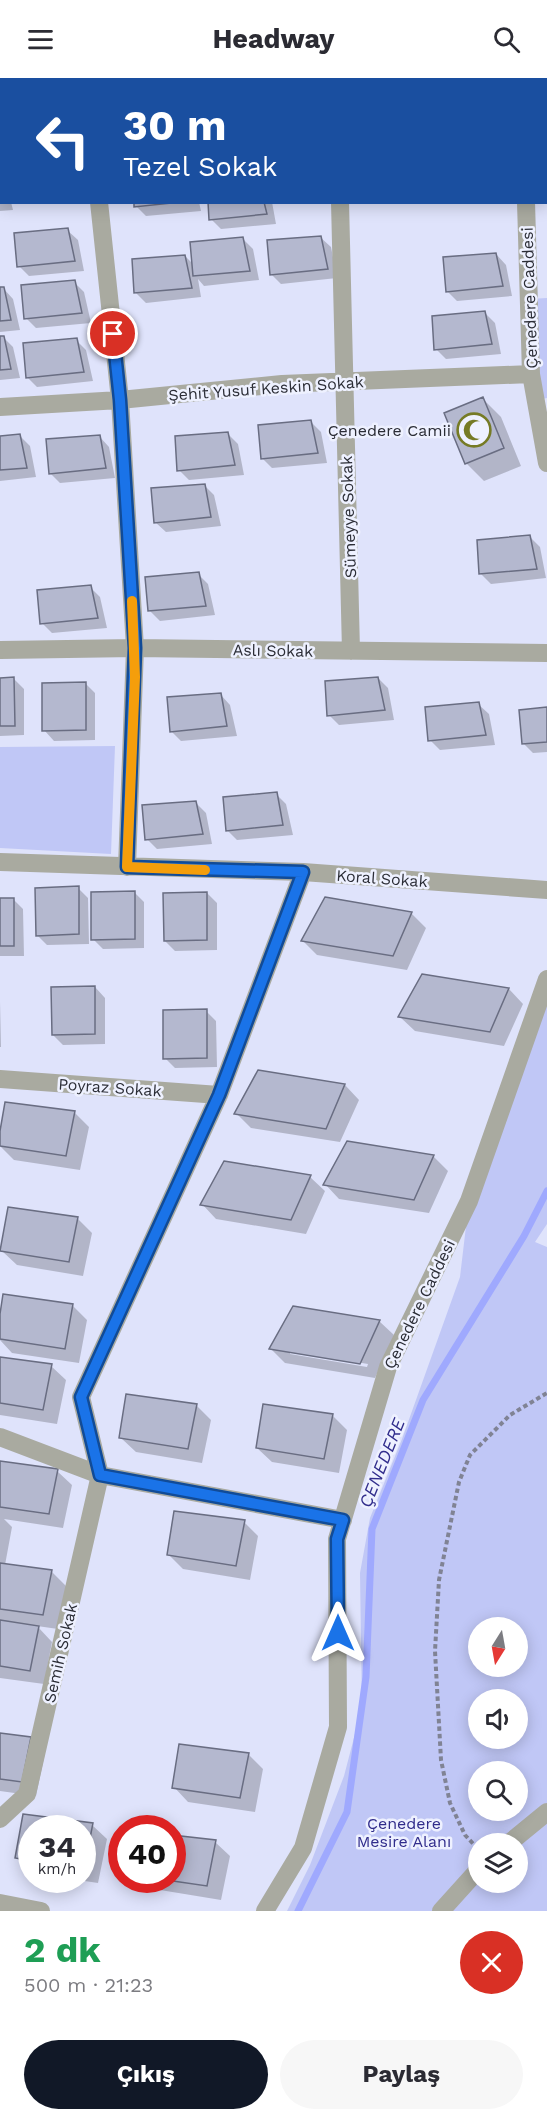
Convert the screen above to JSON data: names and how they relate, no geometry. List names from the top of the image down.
{
  "streets": {
    "street": [
      "Çenedere Caddesi",
      "Şehit Yusuf Keskin Sokak",
      "Sümeyye Sokak",
      "Aslı Sokak",
      "Koral Sokak",
      "Poyraz Sokak",
      "Semih Sokak"
    ]
  },
  "crossings": [
    ["Çenedere Caddesi", "Şehit Yusuf Keskin Sokak"],
    ["Şehit Yusuf Keskin Sokak", "Sümeyye Sokak"],
    ["Sümeyye Sokak", "Aslı Sokak"]
  ],
  "water": ["ÇENEDERE"],
  "parks": ["Çenedere Mesire Alanı"],
  "places": {
    "mosque": ["Çenedere Camii"]
  },
  "north": "bottom",
  "page": {
    "header": "Headway",
    "turn": ["30 m", "Tezel Sokak"],
    "speed": "34 km/h",
    "limit": "40",
    "heading": ["2 dk", "500 m · 21:23"],
    "buttons": ["Çıkış", "Paylaş"]
  }
}
